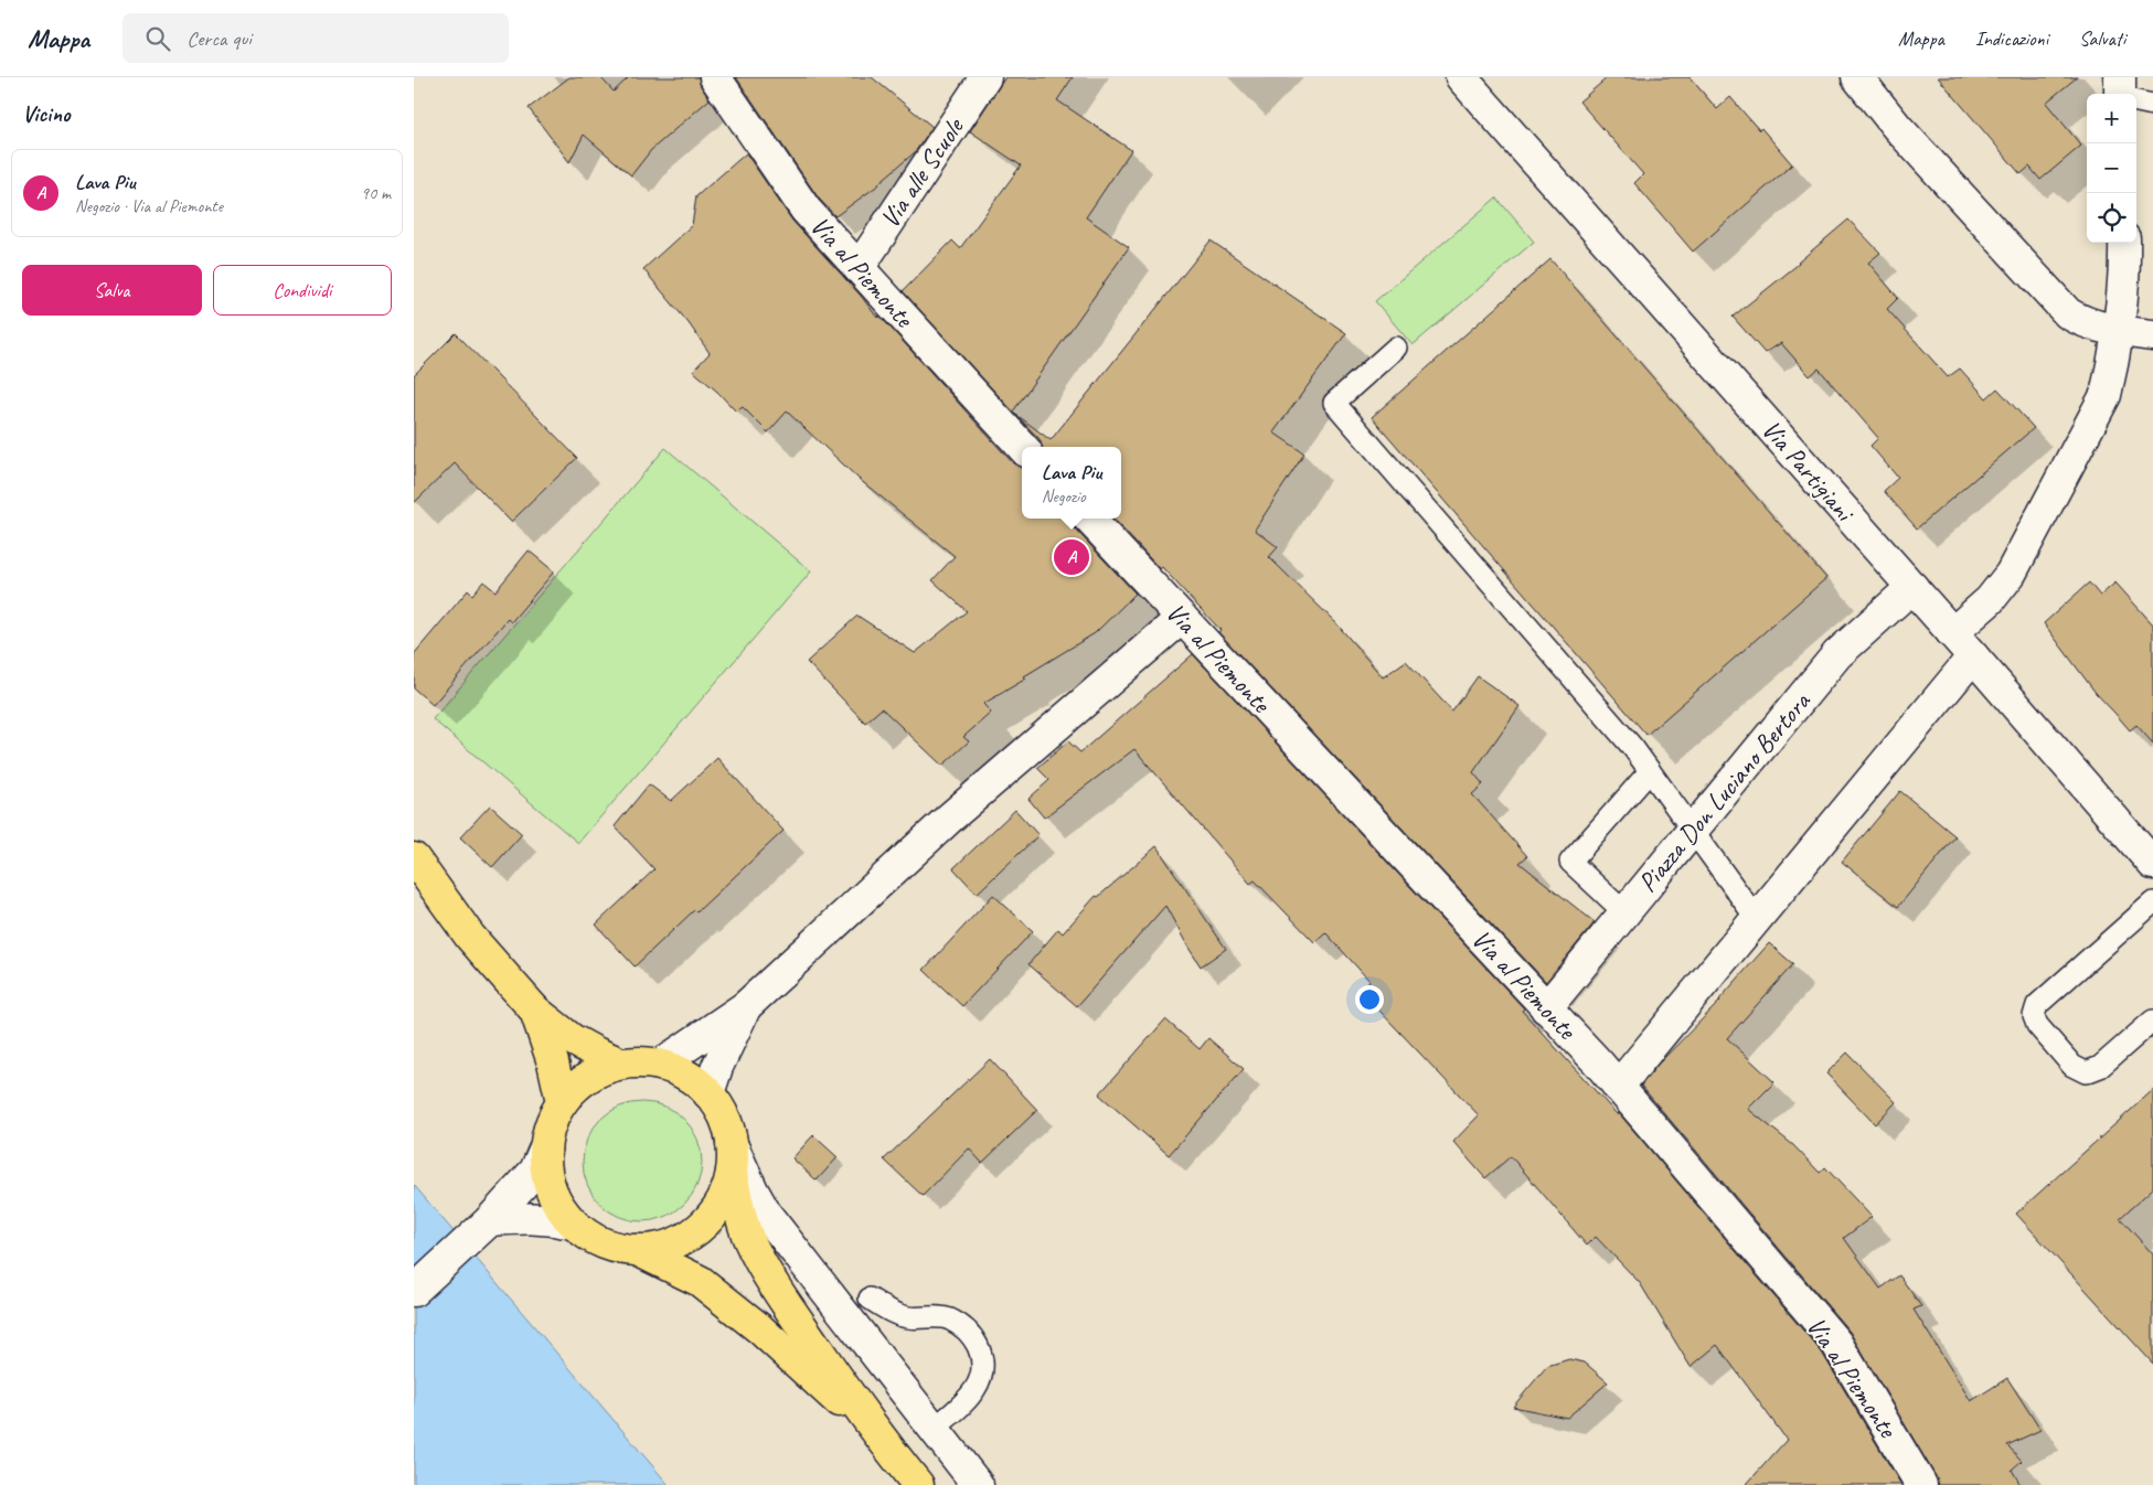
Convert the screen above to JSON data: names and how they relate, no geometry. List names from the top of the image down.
{
  "streets": {
    "street": [
      "Via alle Scuole",
      "Via al Piemonte",
      "Via Partigiani",
      "Piazza Don Luciano Bertora"
    ]
  },
  "crossings": [
    ["Via alle Scuole", "Via al Piemonte"],
    ["Via al Piemonte", "Piazza Don Luciano Bertora"],
    ["Via Partigiani", "Piazza Don Luciano Bertora"]
  ],
  "page": {
    "header": "Mappa",
    "search": "Cerca qui",
    "nav": ["Mappa", "Indicazioni", "Salvati"],
    "heading": "Vicino",
    "map_buttons": ["+", "−"],
    "list": [
      {
        "mark": "A",
        "name": "Lava Piu",
        "note": "Negozio · Via al Piemonte",
        "value": "90 m"
      }
    ],
    "buttons": ["Salva", "Condividi"],
    "popup": ["Lava Piu", "Negozio"],
    "pins": "A"
  }
}
